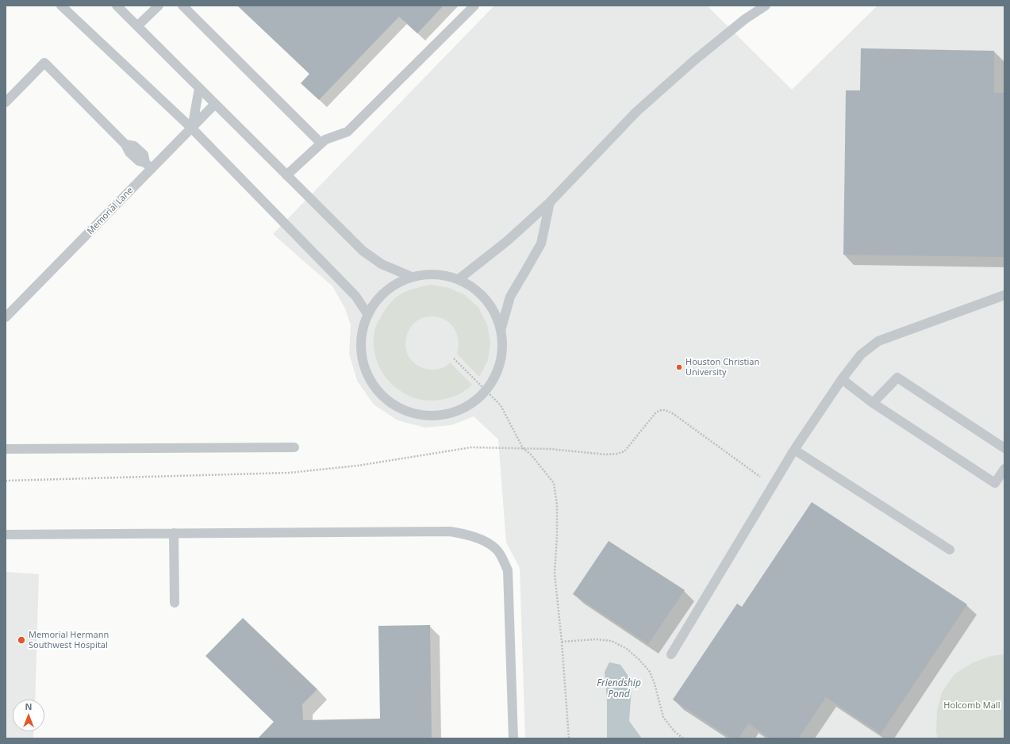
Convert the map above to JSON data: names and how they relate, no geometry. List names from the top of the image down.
{
  "streets": {
    "lane": ["Memorial Lane"]
  },
  "water": ["Friendship Pond"],
  "parks": ["Holcomb Mall"],
  "places": ["Houston Christian University", "Memorial Hermann Southwest Hospital"],
  "north": "top"
}
